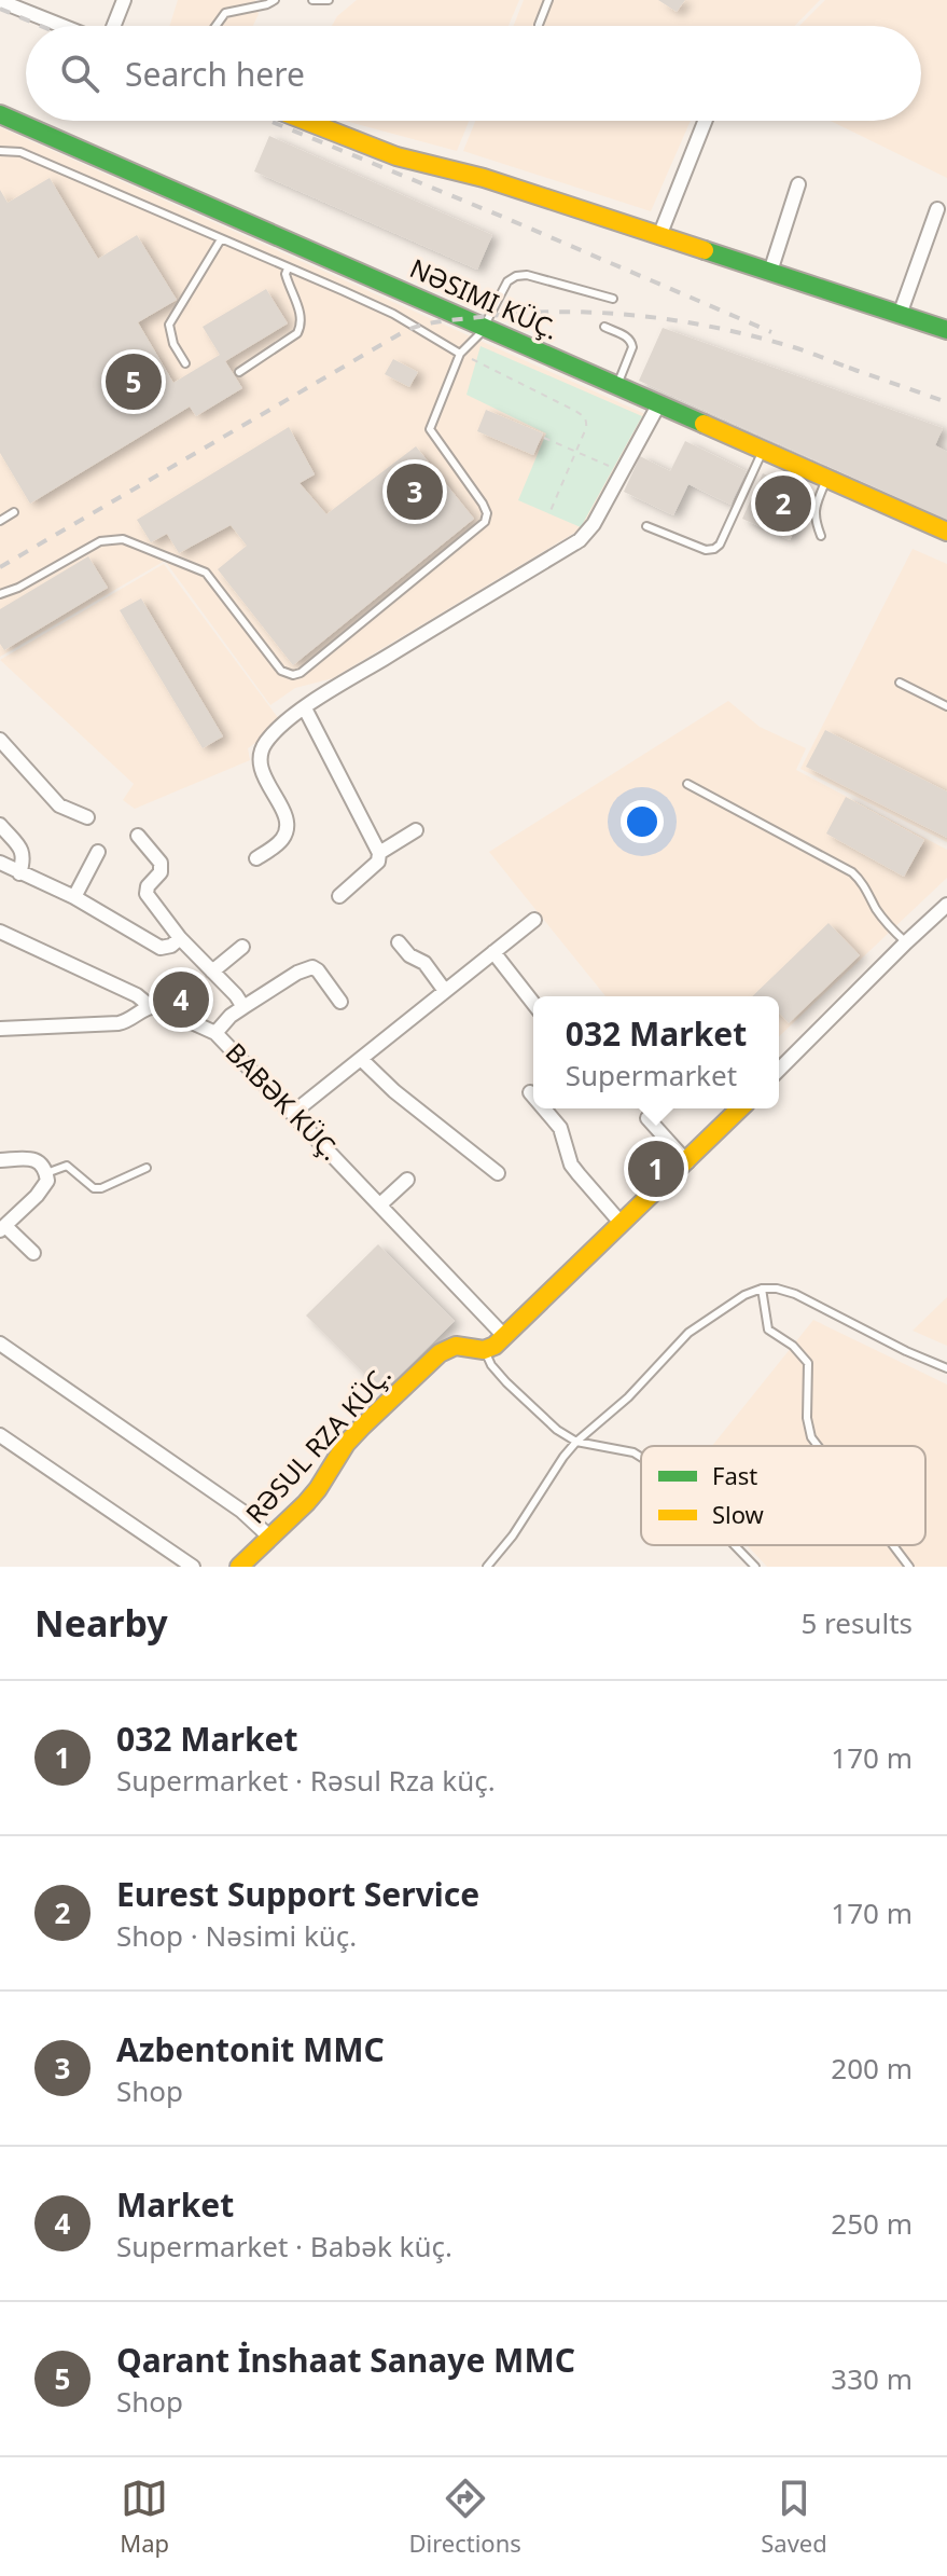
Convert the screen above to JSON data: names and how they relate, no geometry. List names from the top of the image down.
{
  "streets": {
    "street": ["NƏSIMI KÜÇ.", "BABƏK KÜÇ.", "RƏSUL RZA KÜÇ."]
  },
  "legend": ["Fast", "Slow"],
  "page": {
    "search": "Search here",
    "pins": [
      "5",
      "3",
      "2",
      "4",
      "1"
    ],
    "popup": ["032 Market", "Supermarket"],
    "heading": ["Nearby", "5 results"],
    "list": [
      {
        "mark": "1",
        "name": "032 Market",
        "note": "Supermarket · Rəsul Rza küç.",
        "value": "170 m"
      },
      {
        "mark": "2",
        "name": "Eurest Support Service",
        "note": "Shop · Nəsimi küç.",
        "value": "170 m"
      },
      {
        "mark": "3",
        "name": "Azbentonit MMC",
        "note": "Shop",
        "value": "200 m"
      },
      {
        "mark": "4",
        "name": "Market",
        "note": "Supermarket · Babək küç.",
        "value": "250 m"
      },
      {
        "mark": "5",
        "name": "Qarant İnshaat Sanaye MMC",
        "note": "Shop",
        "value": "330 m"
      }
    ],
    "nav": ["Map", "Directions", "Saved"]
  }
}
